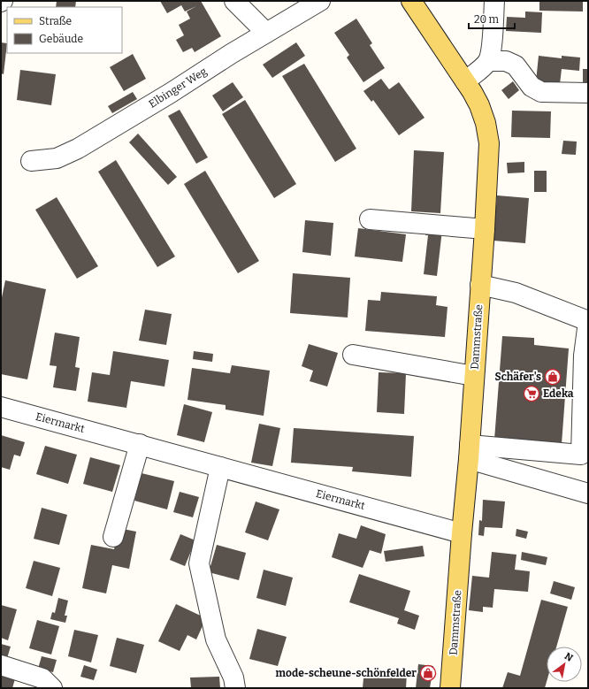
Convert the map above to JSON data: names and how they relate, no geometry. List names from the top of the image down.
{
  "streets": {
    "main road": ["Dammstraße"],
    "street": ["Elbinger Weg", "Eiermarkt"]
  },
  "crossings": [
    ["Dammstraße", "Eiermarkt"]
  ],
  "places": {
    "shop": ["Schäfer's", "mode-scheune-schönfelder"],
    "supermarket": ["Edeka"]
  },
  "legend": ["Straße", "Gebäude"],
  "scale_bar": "20 m",
  "north": "top right"
}
